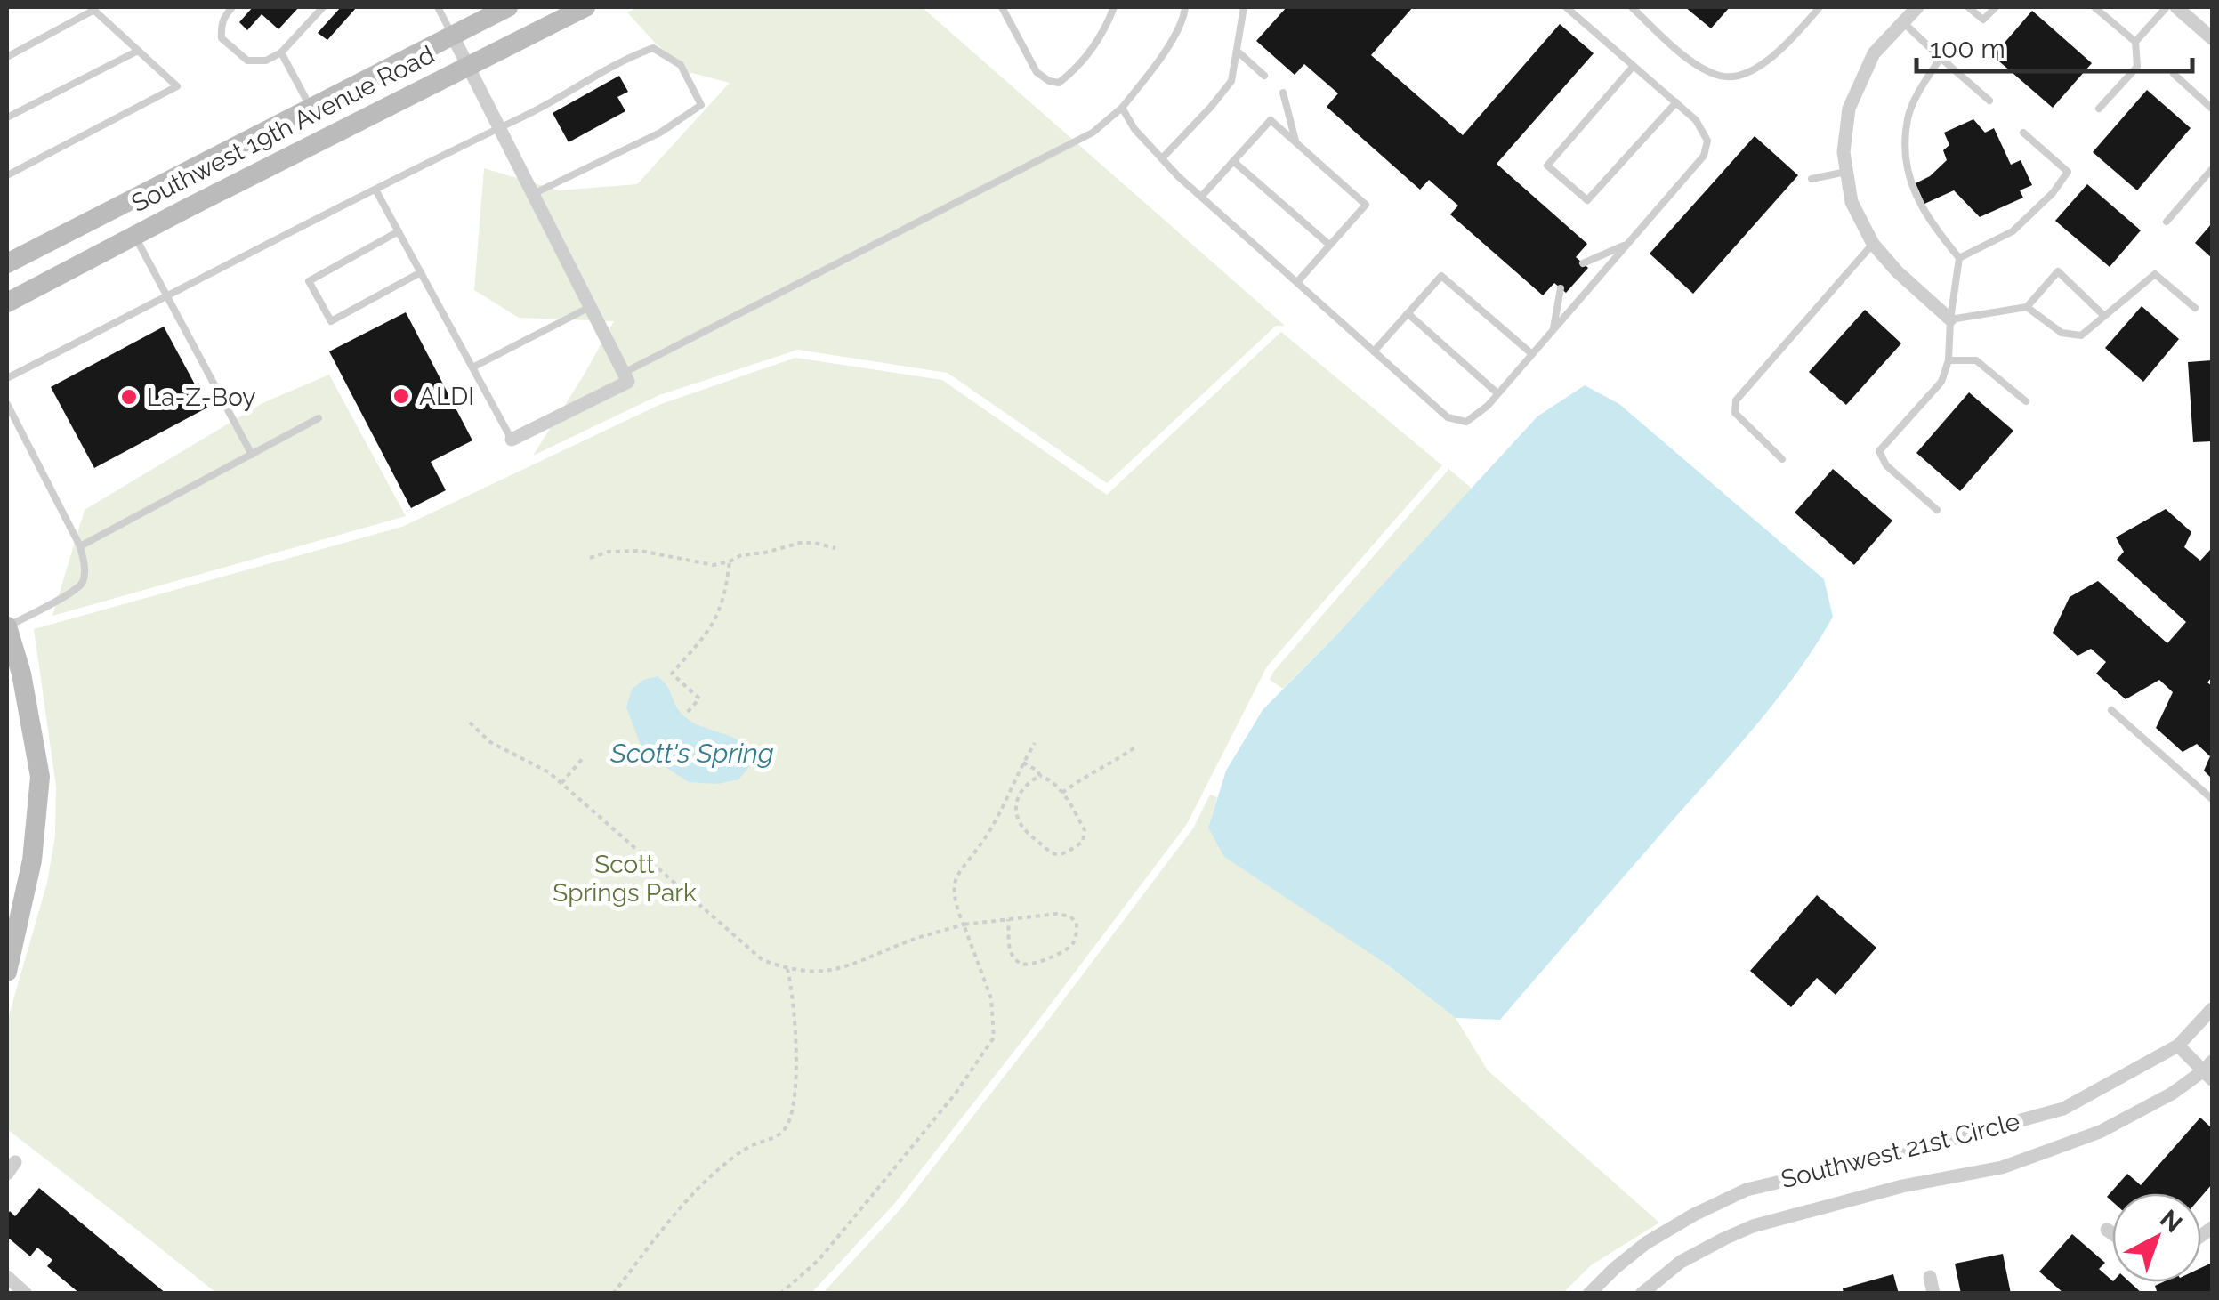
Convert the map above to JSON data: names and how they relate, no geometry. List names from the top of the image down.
{
  "streets": {
    "main road": ["Southwest 19th Avenue Road"],
    "street": ["Southwest 21st Circle"]
  },
  "water": ["Scott's Spring"],
  "parks": ["Scott Springs Park"],
  "places": ["ALDI", "La-Z-Boy"],
  "scale_bar": "100 m",
  "north": "top right"
}
